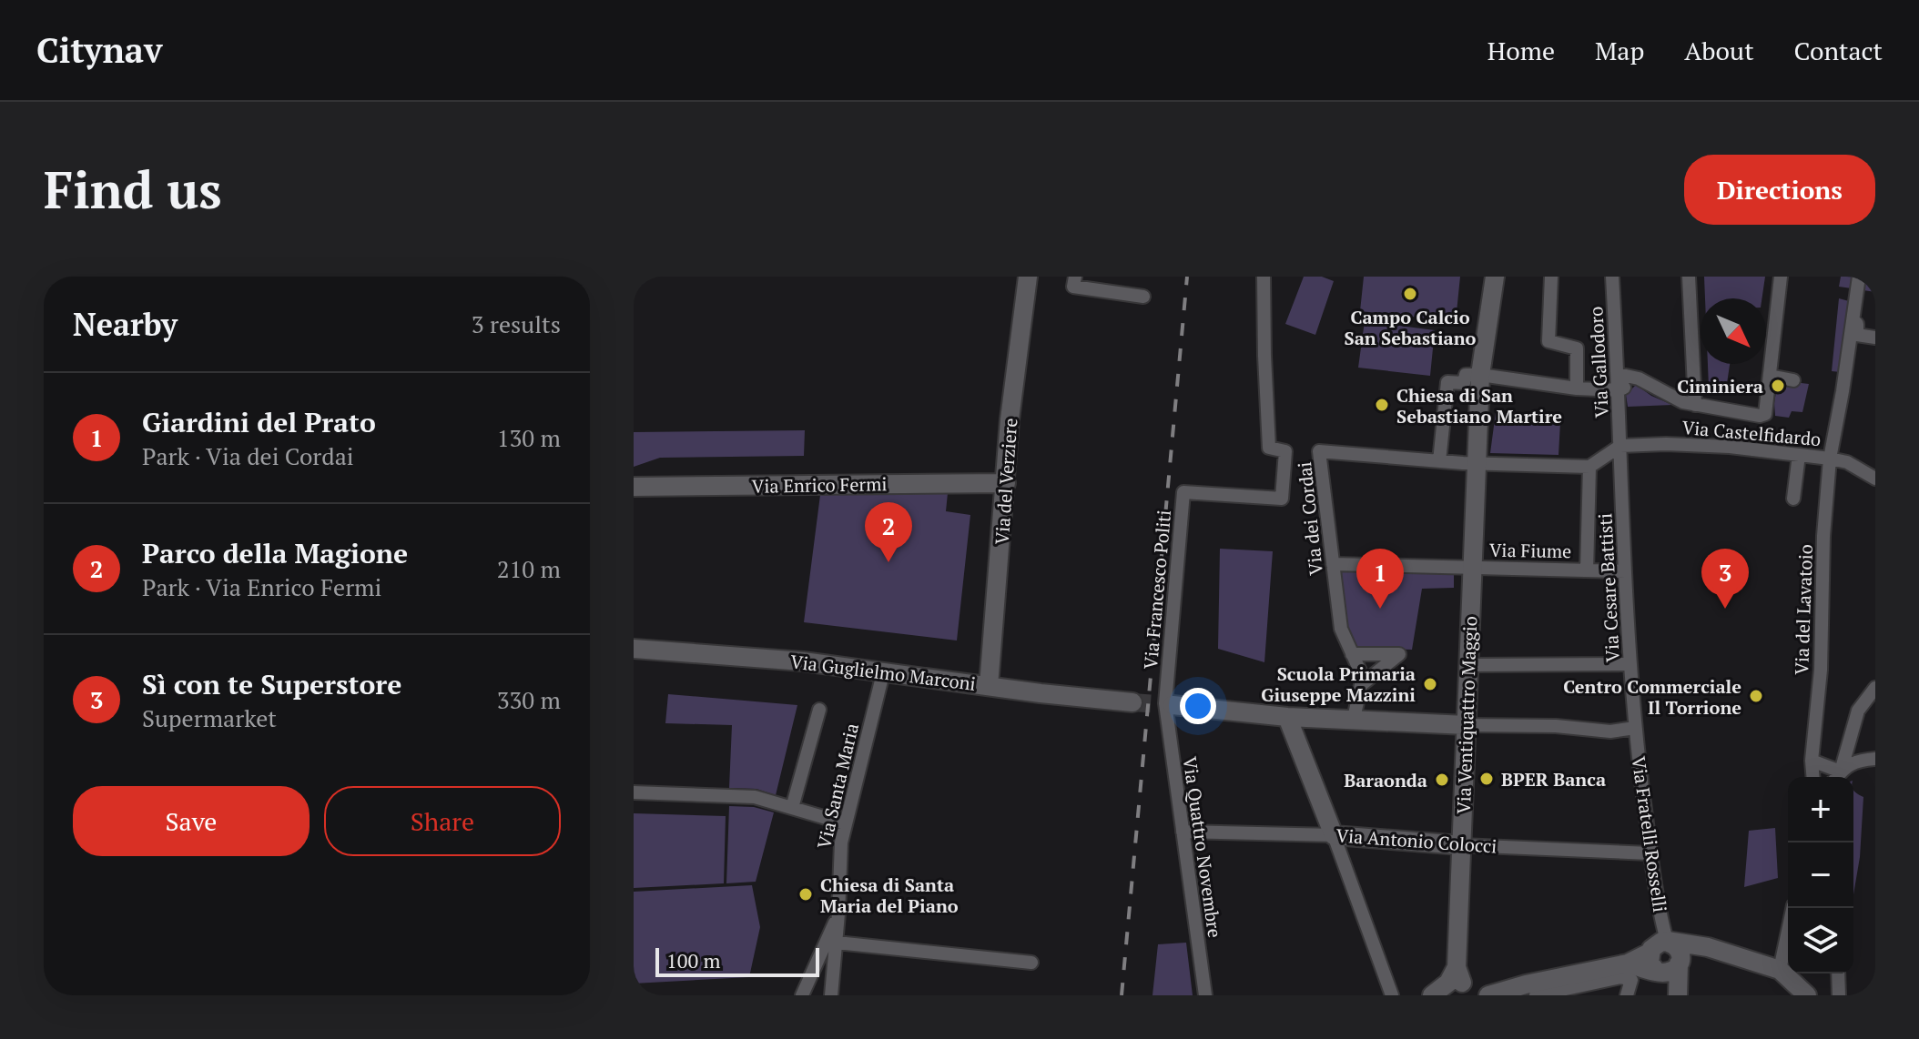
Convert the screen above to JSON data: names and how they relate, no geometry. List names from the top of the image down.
{
  "streets": {
    "street": [
      "Via Gallodoro",
      "Via Castelfidardo",
      "Via del Verziere",
      "Via Enrico Fermi",
      "Via dei Cordai",
      "Via Fiume",
      "Via Cesare Battisti",
      "Via Francesco Politi",
      "Via del Lavatoio",
      "Via Guglielmo Marconi",
      "Via Ventiquattro Maggio",
      "Via Santa Maria",
      "Via Fratelli Rosselli",
      "Via Antonio Colocci",
      "Via Quattro Novembre"
    ]
  },
  "crossings": [
    ["Via Gallodoro", "Via Castelfidardo"],
    ["Via Gallodoro", "Via Cesare Battisti"],
    ["Via Castelfidardo", "Via Cesare Battisti"],
    ["Via Castelfidardo", "Via del Lavatoio"],
    ["Via del Verziere", "Via Enrico Fermi"],
    ["Via del Verziere", "Via Guglielmo Marconi"],
    ["Via dei Cordai", "Via Fiume"],
    ["Via Fiume", "Via Cesare Battisti"],
    ["Via Fiume", "Via Ventiquattro Maggio"],
    ["Via Cesare Battisti", "Via Fratelli Rosselli"],
    ["Via Francesco Politi", "Via Quattro Novembre"],
    ["Via Guglielmo Marconi", "Via Santa Maria"],
    ["Via Ventiquattro Maggio", "Via Antonio Colocci"],
    ["Via Fratelli Rosselli", "Via Antonio Colocci"],
    ["Via Antonio Colocci", "Via Quattro Novembre"]
  ],
  "places": [
    "Campo Calcio San Sebastiano",
    "Ciminiera",
    "Chiesa di San Sebastiano Martire",
    "Scuola Primaria Giuseppe Mazzini",
    "Centro Commerciale Il Torrione",
    "BPER Banca",
    "Baraonda",
    "Chiesa di Santa Maria del Piano"
  ],
  "scale_bar": "100 m",
  "north": "bottom right",
  "page": {
    "header": "Citynav",
    "nav": [
      "Home",
      "Map",
      "About",
      "Contact"
    ],
    "buttons": [
      "Directions",
      ["Save", "Share"]
    ],
    "title": "Find us",
    "heading": ["Nearby", "3 results"],
    "list": [
      {
        "mark": "1",
        "name": "Giardini del Prato",
        "note": "Park · Via dei Cordai",
        "value": "130 m"
      },
      {
        "mark": "2",
        "name": "Parco della Magione",
        "note": "Park · Via Enrico Fermi",
        "value": "210 m"
      },
      {
        "mark": "3",
        "name": "Sì con te Superstore",
        "note": "Supermarket",
        "value": "330 m"
      }
    ],
    "pins": ["2", "1", "3"],
    "map_buttons": ["+", "−"],
    "scale": "100 m"
  }
}
